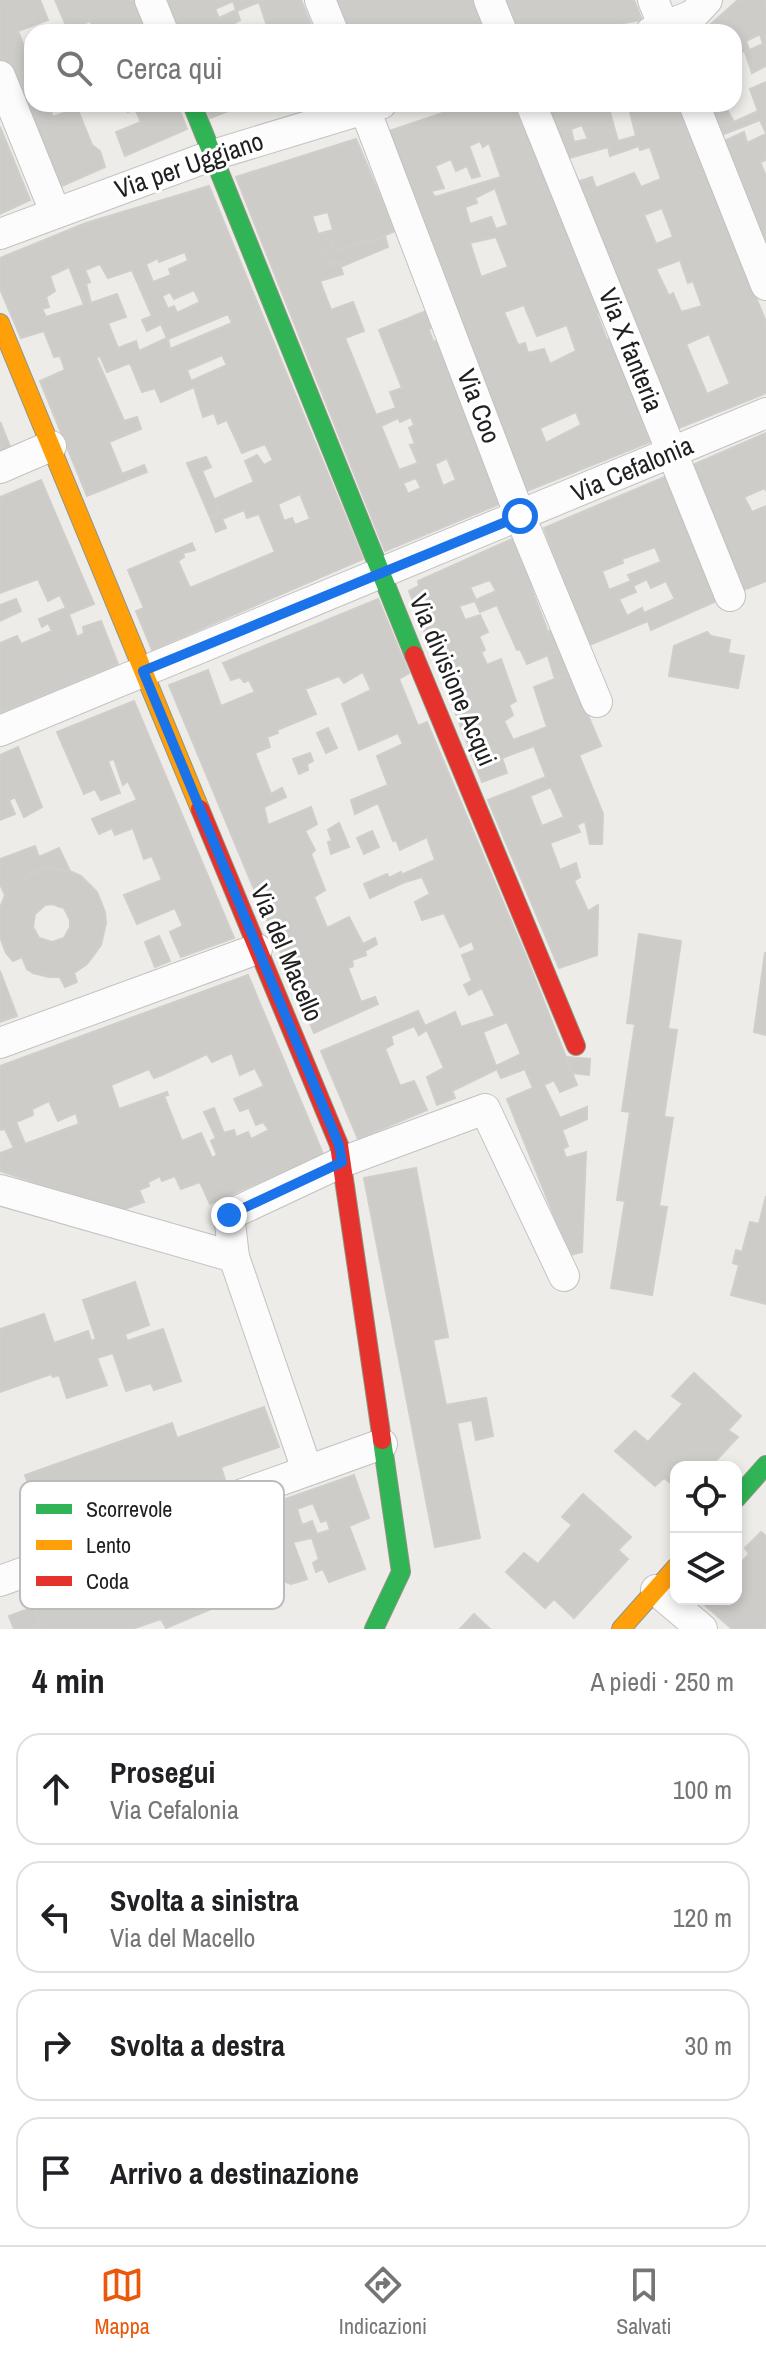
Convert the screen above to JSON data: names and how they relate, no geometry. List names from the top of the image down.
{
  "streets": {
    "street": [
      "Via per Uggiano",
      "Via X fanteria",
      "Via Coo",
      "Via Cefalonia",
      "Via divisione Acqui",
      "Via del Macello"
    ]
  },
  "crossings": [
    ["Via per Uggiano", "Via divisione Acqui"],
    ["Via X fanteria", "Via Cefalonia"],
    ["Via Coo", "Via Cefalonia"],
    ["Via Cefalonia", "Via divisione Acqui"],
    ["Via Cefalonia", "Via del Macello"]
  ],
  "legend": ["Scorrevole", "Lento", "Coda"],
  "page": {
    "search": "Cerca qui",
    "heading": ["4 min", "A piedi · 250 m"],
    "list": [
      ["Prosegui", "Via Cefalonia", "100 m"],
      ["Svolta a sinistra", "Via del Macello", "120 m"],
      ["Svolta a destra", "30 m"],
      "Arrivo a destinazione"
    ],
    "nav": ["Mappa", "Indicazioni", "Salvati"]
  }
}
